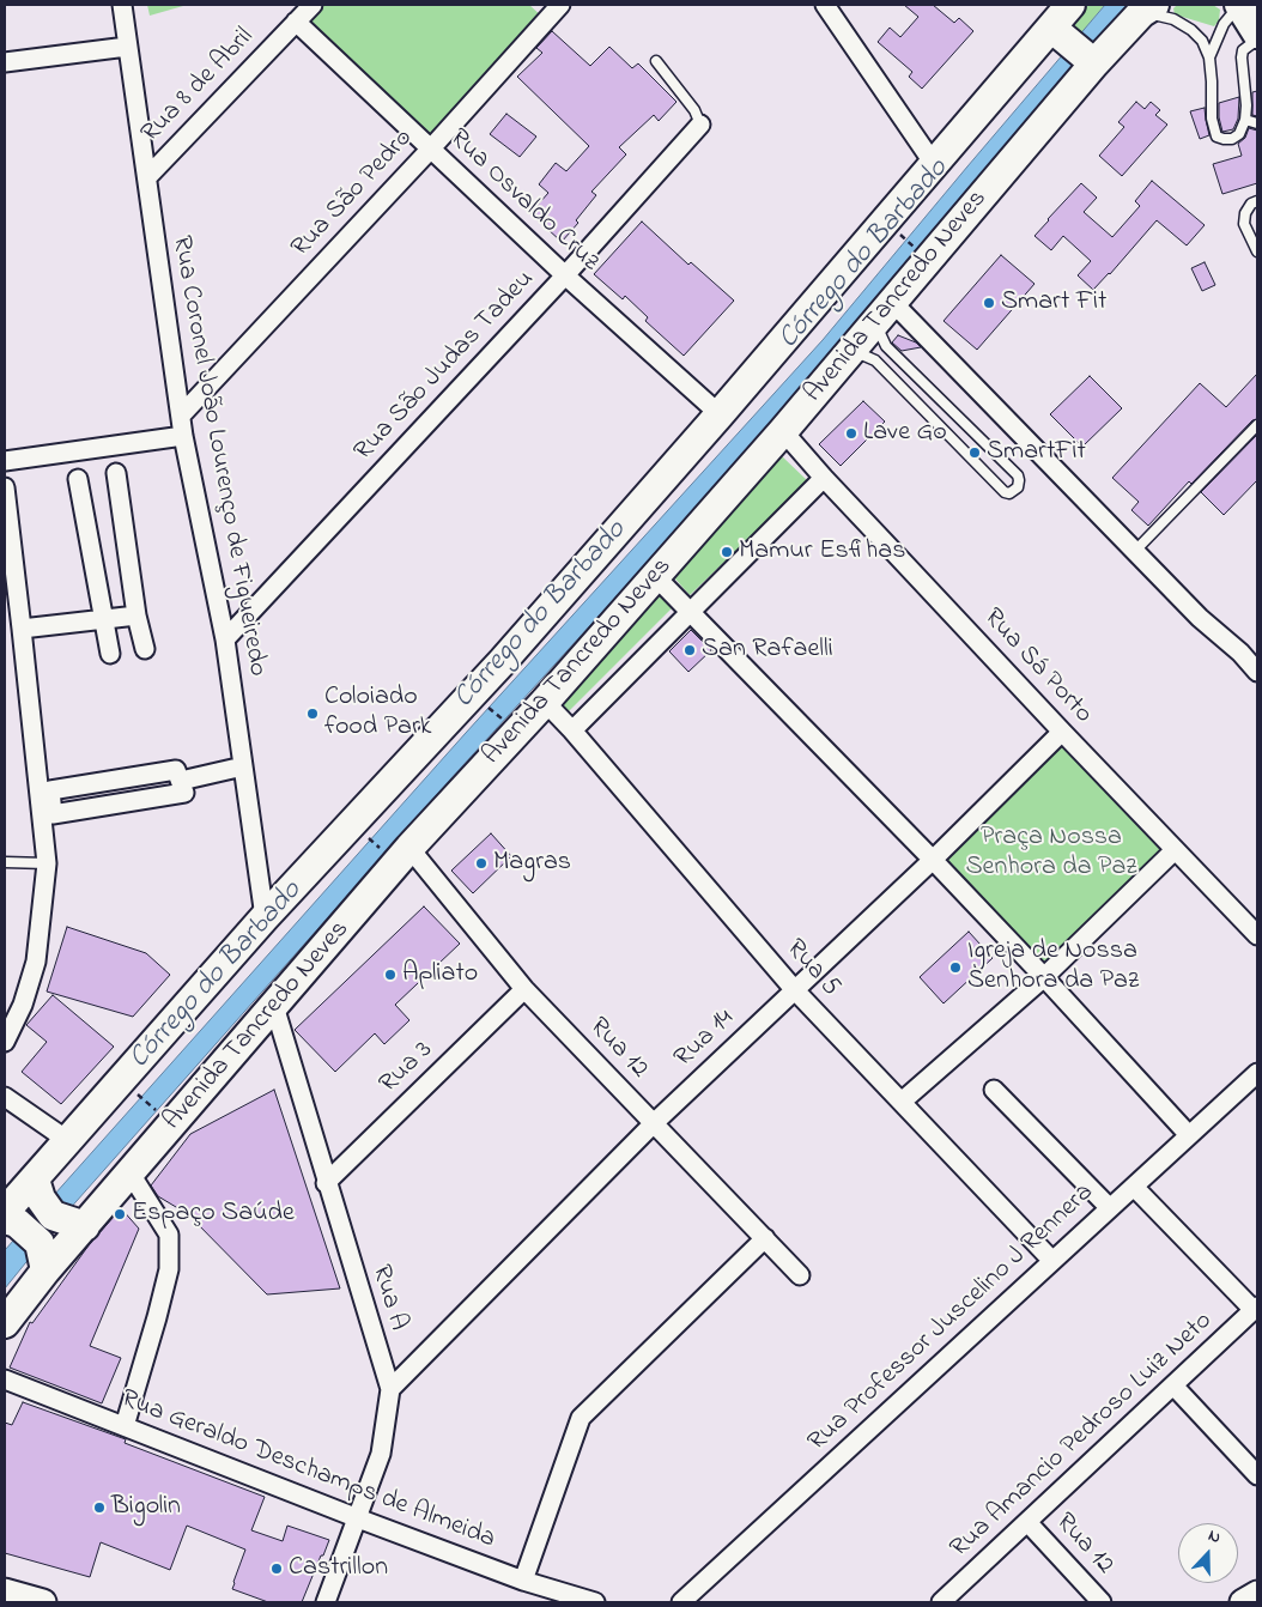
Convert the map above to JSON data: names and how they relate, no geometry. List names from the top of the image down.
{
  "streets": {
    "main road": ["Avenida Tancredo Neves"],
    "street": [
      "Rua 8 de Abril",
      "Rua São Pedro",
      "Rua Osvaldo Cruz",
      "Rua São Judas Tadeu",
      "Rua Coronel João Lourenço de Figueiredo",
      "Rua Sá Porto",
      "Rua 5",
      "Rua 14",
      "Rua 12",
      "Rua 3",
      "Rua A",
      "Rua Professor Juscelino J Rennera",
      "Rua Amancio Pedroso Luiz Neto",
      "Rua Geraldo Deschamps de Almeida"
    ]
  },
  "crossings": [
    ["Rua 8 de Abril", "Rua Osvaldo Cruz"],
    ["Rua 8 de Abril", "Rua Coronel João Lourenço de Figueiredo"],
    ["Rua São Pedro", "Rua Osvaldo Cruz"],
    ["Rua São Pedro", "Rua Coronel João Lourenço de Figueiredo"],
    ["Rua Osvaldo Cruz", "Rua São Judas Tadeu"],
    ["Avenida Tancredo Neves", "Rua Sá Porto"],
    ["Avenida Tancredo Neves", "Rua 5"],
    ["Avenida Tancredo Neves", "Rua 12"],
    ["Avenida Tancredo Neves", "Rua A"],
    ["Rua São Judas Tadeu", "Rua Coronel João Lourenço de Figueiredo"],
    ["Rua Sá Porto", "Rua 14"],
    ["Rua 5", "Rua 14"],
    ["Rua 5", "Rua Professor Juscelino J Rennera"],
    ["Rua 14", "Rua 12"],
    ["Rua 14", "Rua A"],
    ["Rua 12", "Rua 3"],
    ["Rua 12", "Rua Amancio Pedroso Luiz Neto"],
    ["Rua 3", "Rua A"],
    ["Rua A", "Rua Geraldo Deschamps de Almeida"]
  ],
  "water": ["Córrego do Barbado"],
  "parks": ["Praça Nossa Senhora da Paz"],
  "places": [
    "Smart Fit",
    "Lave Go",
    "SmartFit",
    "Mamur Esfihas",
    "San Rafaelli",
    "Coloiado food Park",
    "Magras",
    "Igreja de Nossa Senhora da Paz",
    "Apliato",
    "Espaço Saúde",
    "Bigolin",
    "Castrillon"
  ],
  "north": "top"
}
